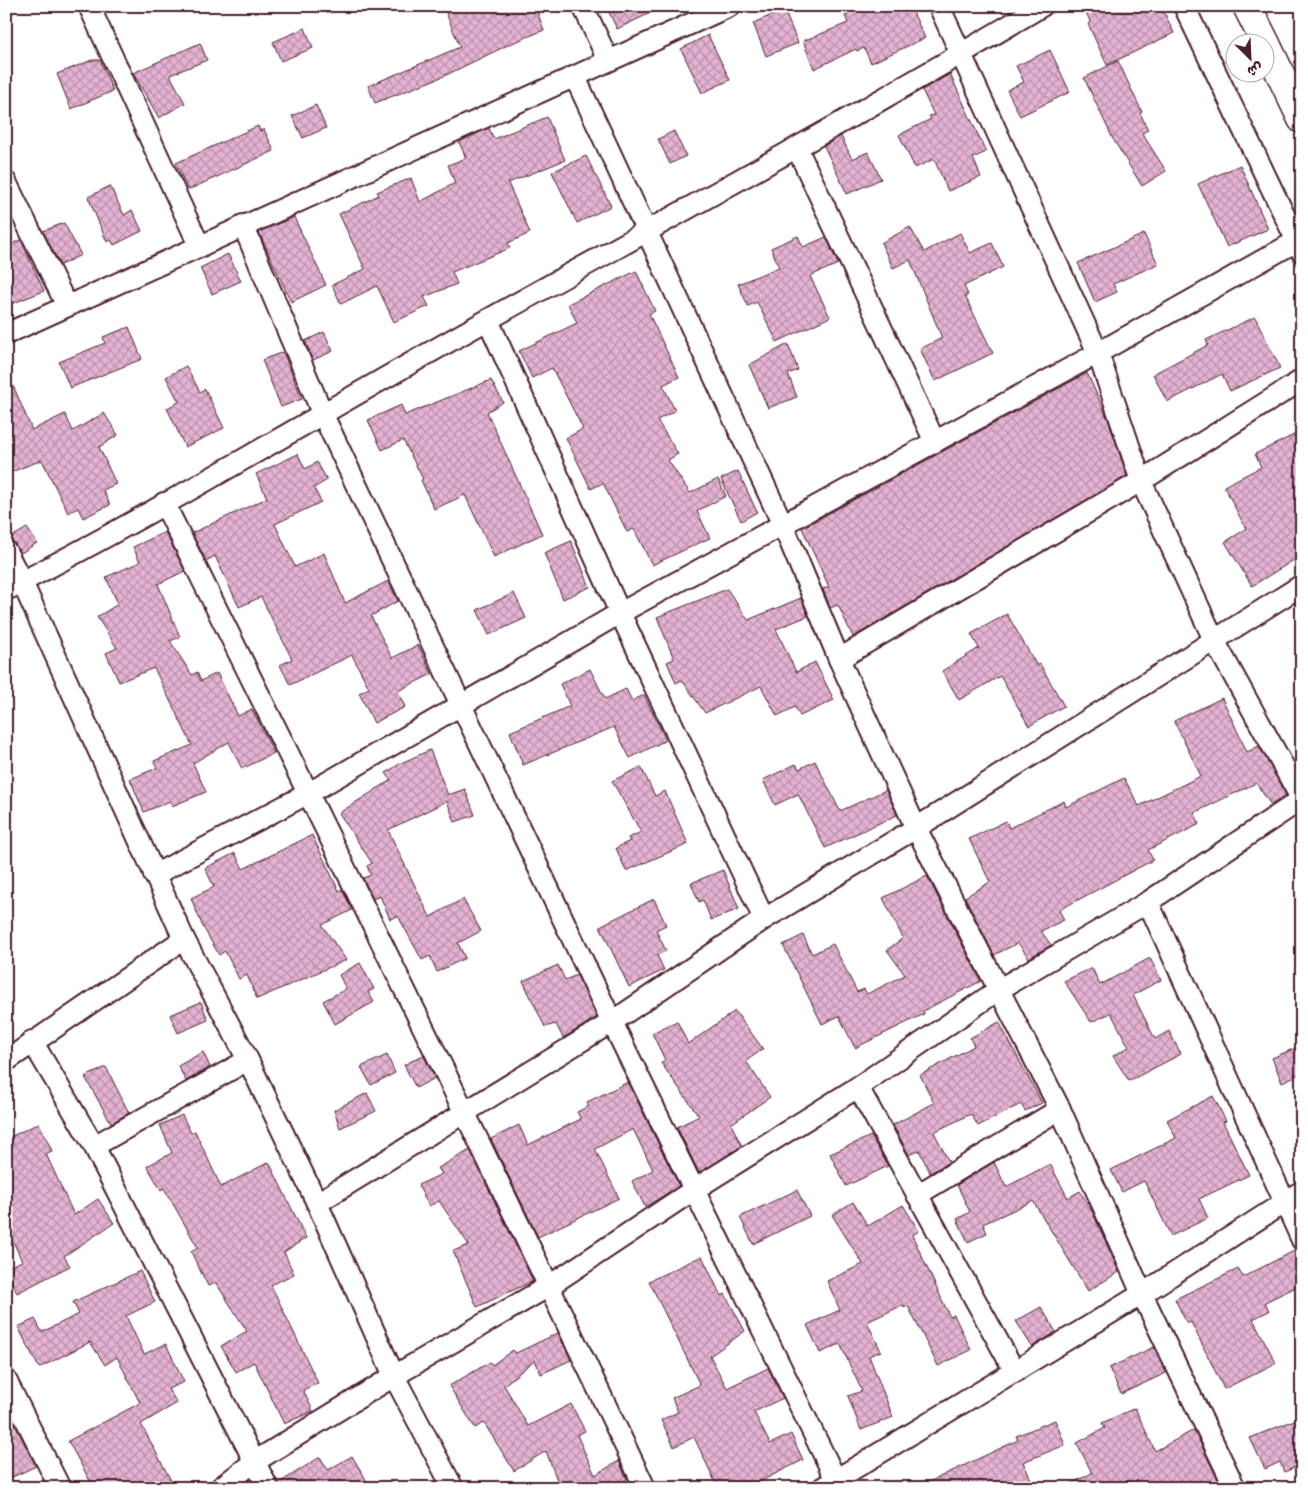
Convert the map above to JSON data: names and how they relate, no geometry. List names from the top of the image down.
{
  "north": "bottom right"
}
